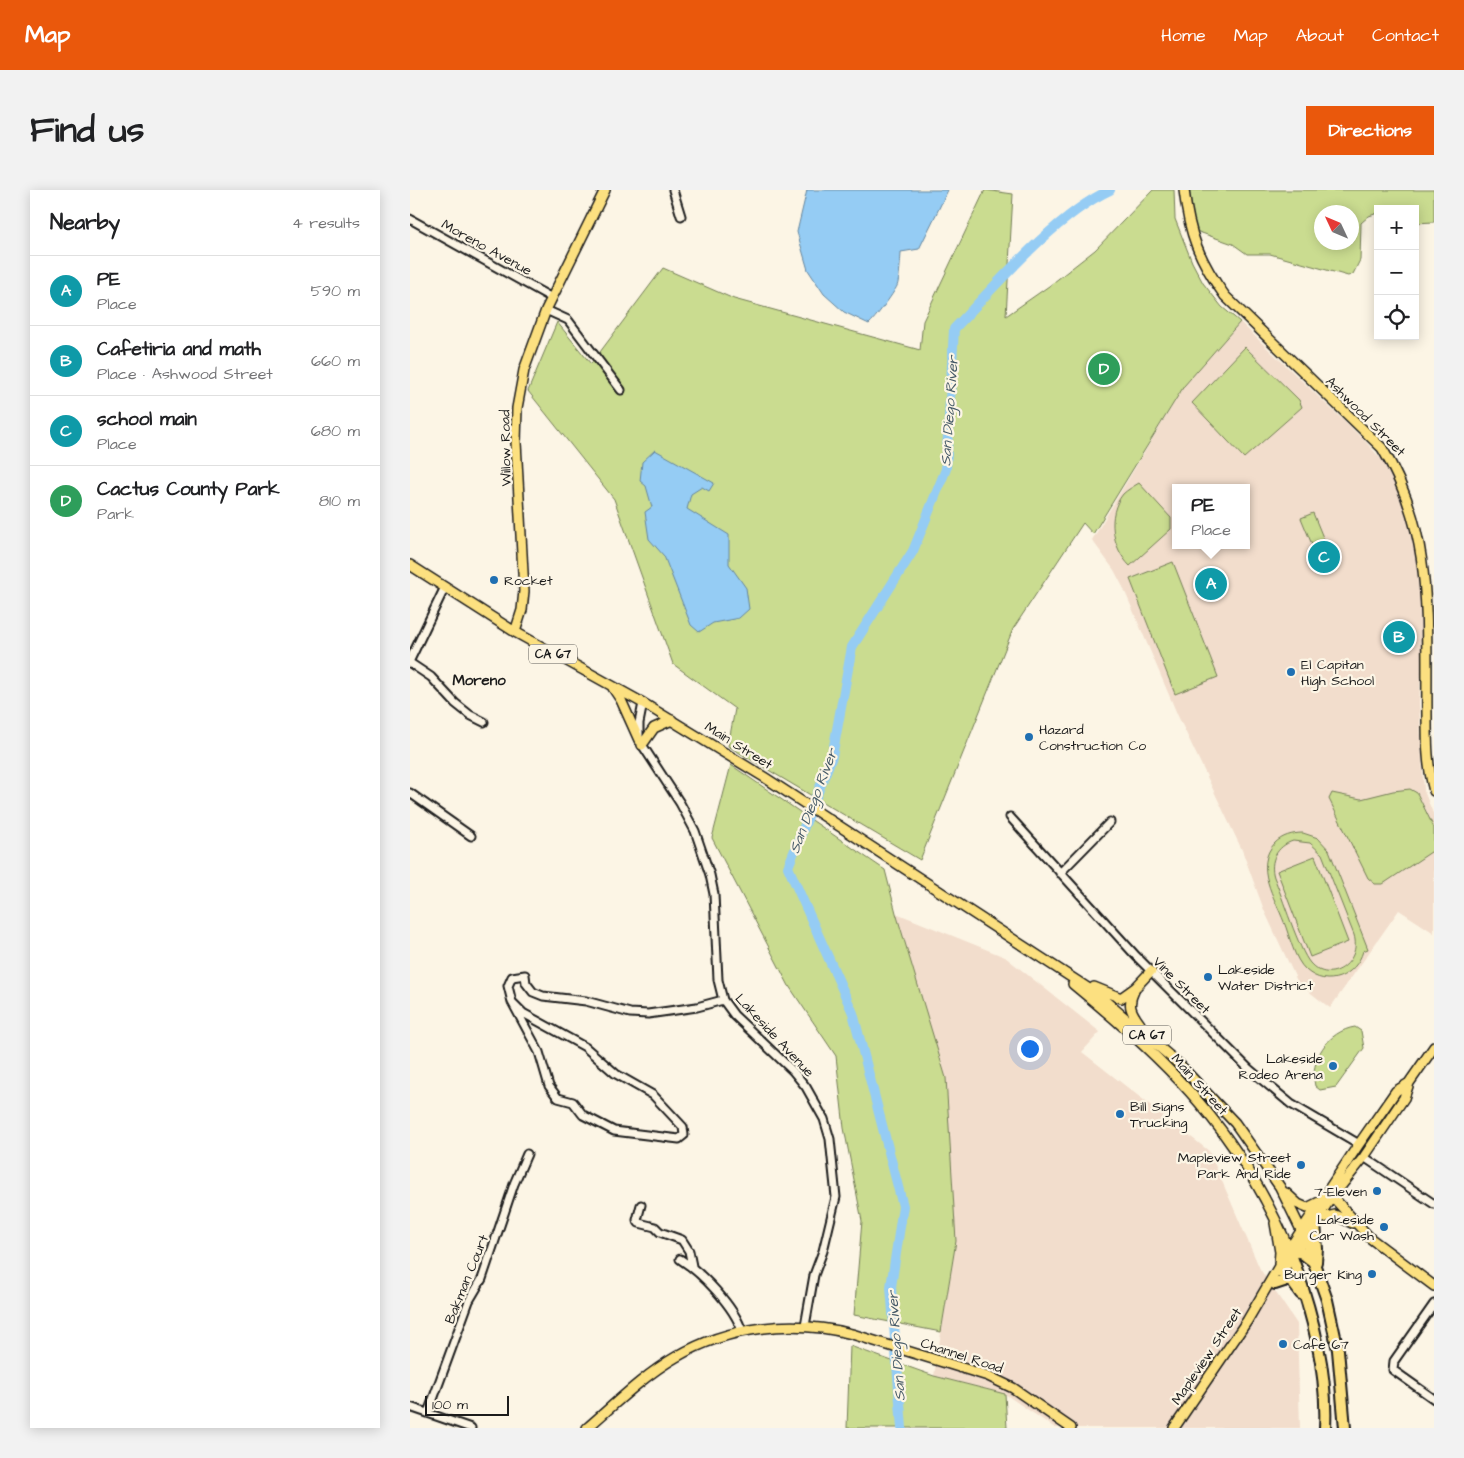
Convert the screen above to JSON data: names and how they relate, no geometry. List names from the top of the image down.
{
  "streets": {
    "highway": ["CA 67"],
    "main road": [
      "Ashwood Street",
      "Willow Road",
      "Main Street",
      "Channel Road",
      "Mapleview Street"
    ],
    "street": [
      "Moreno Avenue",
      "Vine Street",
      "Lakeside Avenue",
      "Bakman Court"
    ]
  },
  "crossings": [
    ["Moreno Avenue", "Willow Road"],
    ["Willow Road", "Main Street"],
    ["CA 67", "Main Street"],
    ["CA 67", "Mapleview Street"],
    ["Main Street", "Mapleview Street"],
    ["Vine Street", "Mapleview Street"],
    ["Lakeside Avenue", "Channel Road"]
  ],
  "districts": ["Moreno"],
  "water": ["San Diego River"],
  "places": [
    "Rocket",
    "El Capitan High School",
    "Hazard Construction Co",
    "Lakeside Water District",
    "Lakeside Rodeo Arena",
    "Bill Signs Trucking",
    "Mapleview Street Park And Ride",
    "7-Eleven",
    "Lakeside Car Wash",
    "Burger King",
    "Cafe 67"
  ],
  "scale_bar": "100 m",
  "north": "top left",
  "page": {
    "header": "Map",
    "nav": [
      "Home",
      "Map",
      "About",
      "Contact"
    ],
    "title": "Find us",
    "buttons": "Directions",
    "heading": ["Nearby", "4 results"],
    "map_buttons": ["+", "−"],
    "list": [
      {
        "mark": "A",
        "name": "PE",
        "note": "Place",
        "value": "590 m"
      },
      {
        "mark": "B",
        "name": "Cafetiria and math",
        "note": "Place · Ashwood Street",
        "value": "660 m"
      },
      {
        "mark": "C",
        "name": "school main",
        "note": "Place",
        "value": "680 m"
      },
      {
        "mark": "D",
        "name": "Cactus County Park",
        "note": "Park",
        "value": "810 m"
      }
    ],
    "pins": [
      "D",
      "C",
      "A",
      "B"
    ],
    "popup": ["PE", "Place"],
    "scale": "100 m"
  }
}
